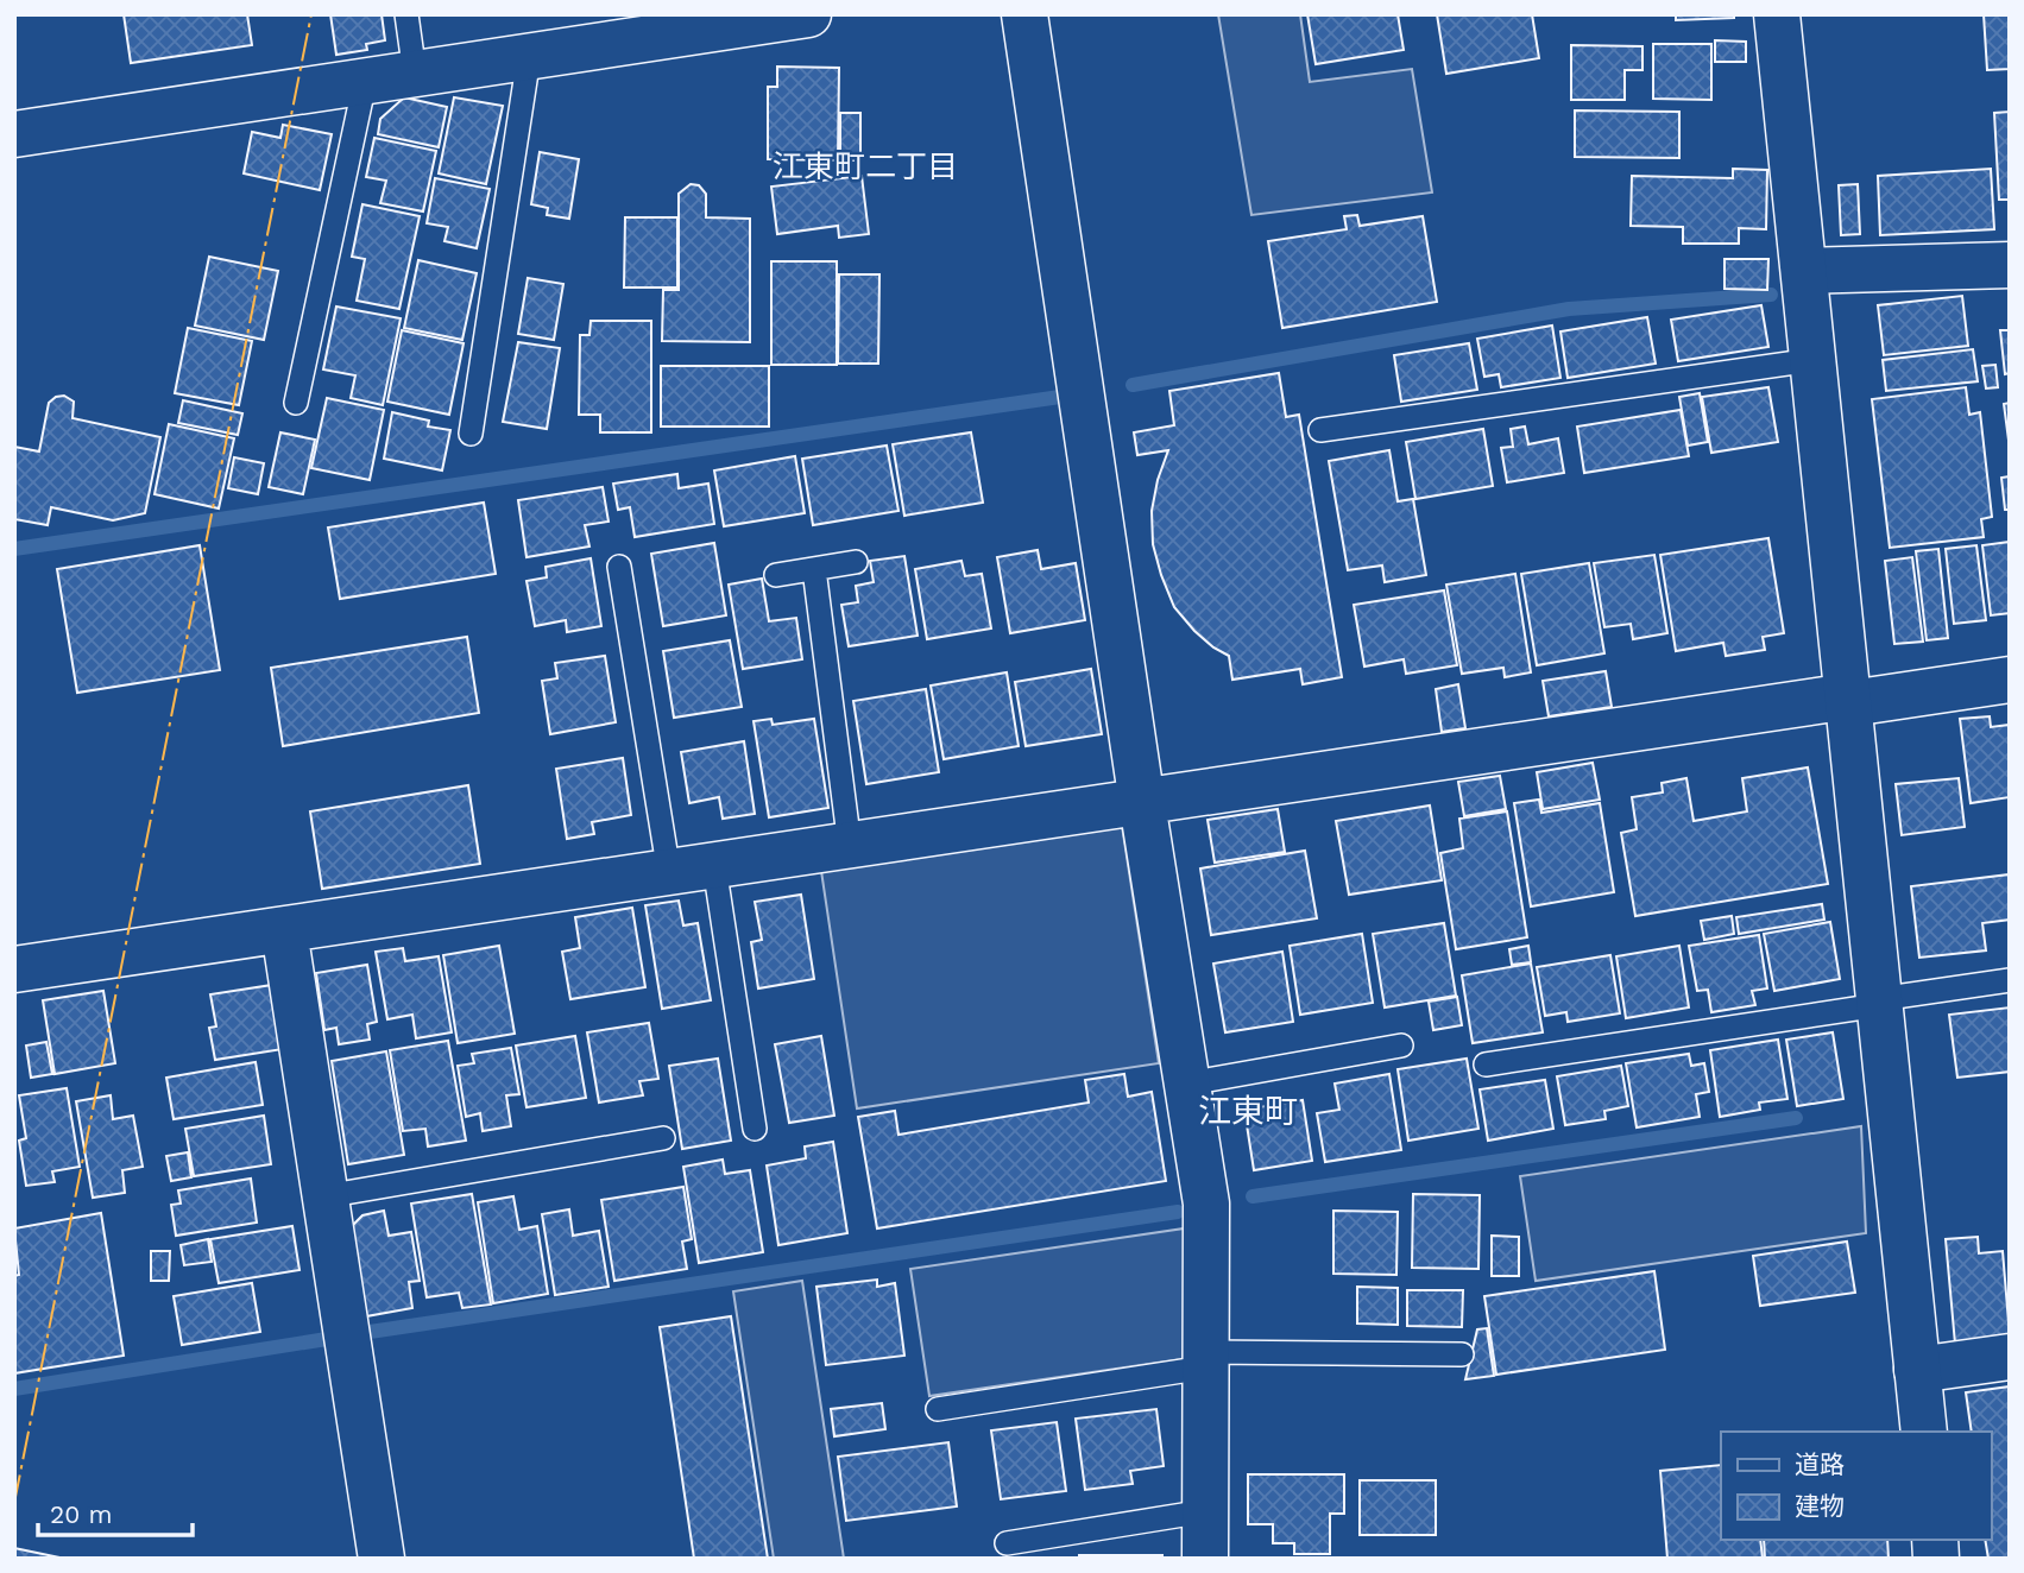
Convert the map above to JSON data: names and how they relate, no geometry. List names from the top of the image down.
{
  "districts": ["江東町二丁目", "江東町"],
  "legend": ["道路", "建物"],
  "scale_bar": "20 m"
}
